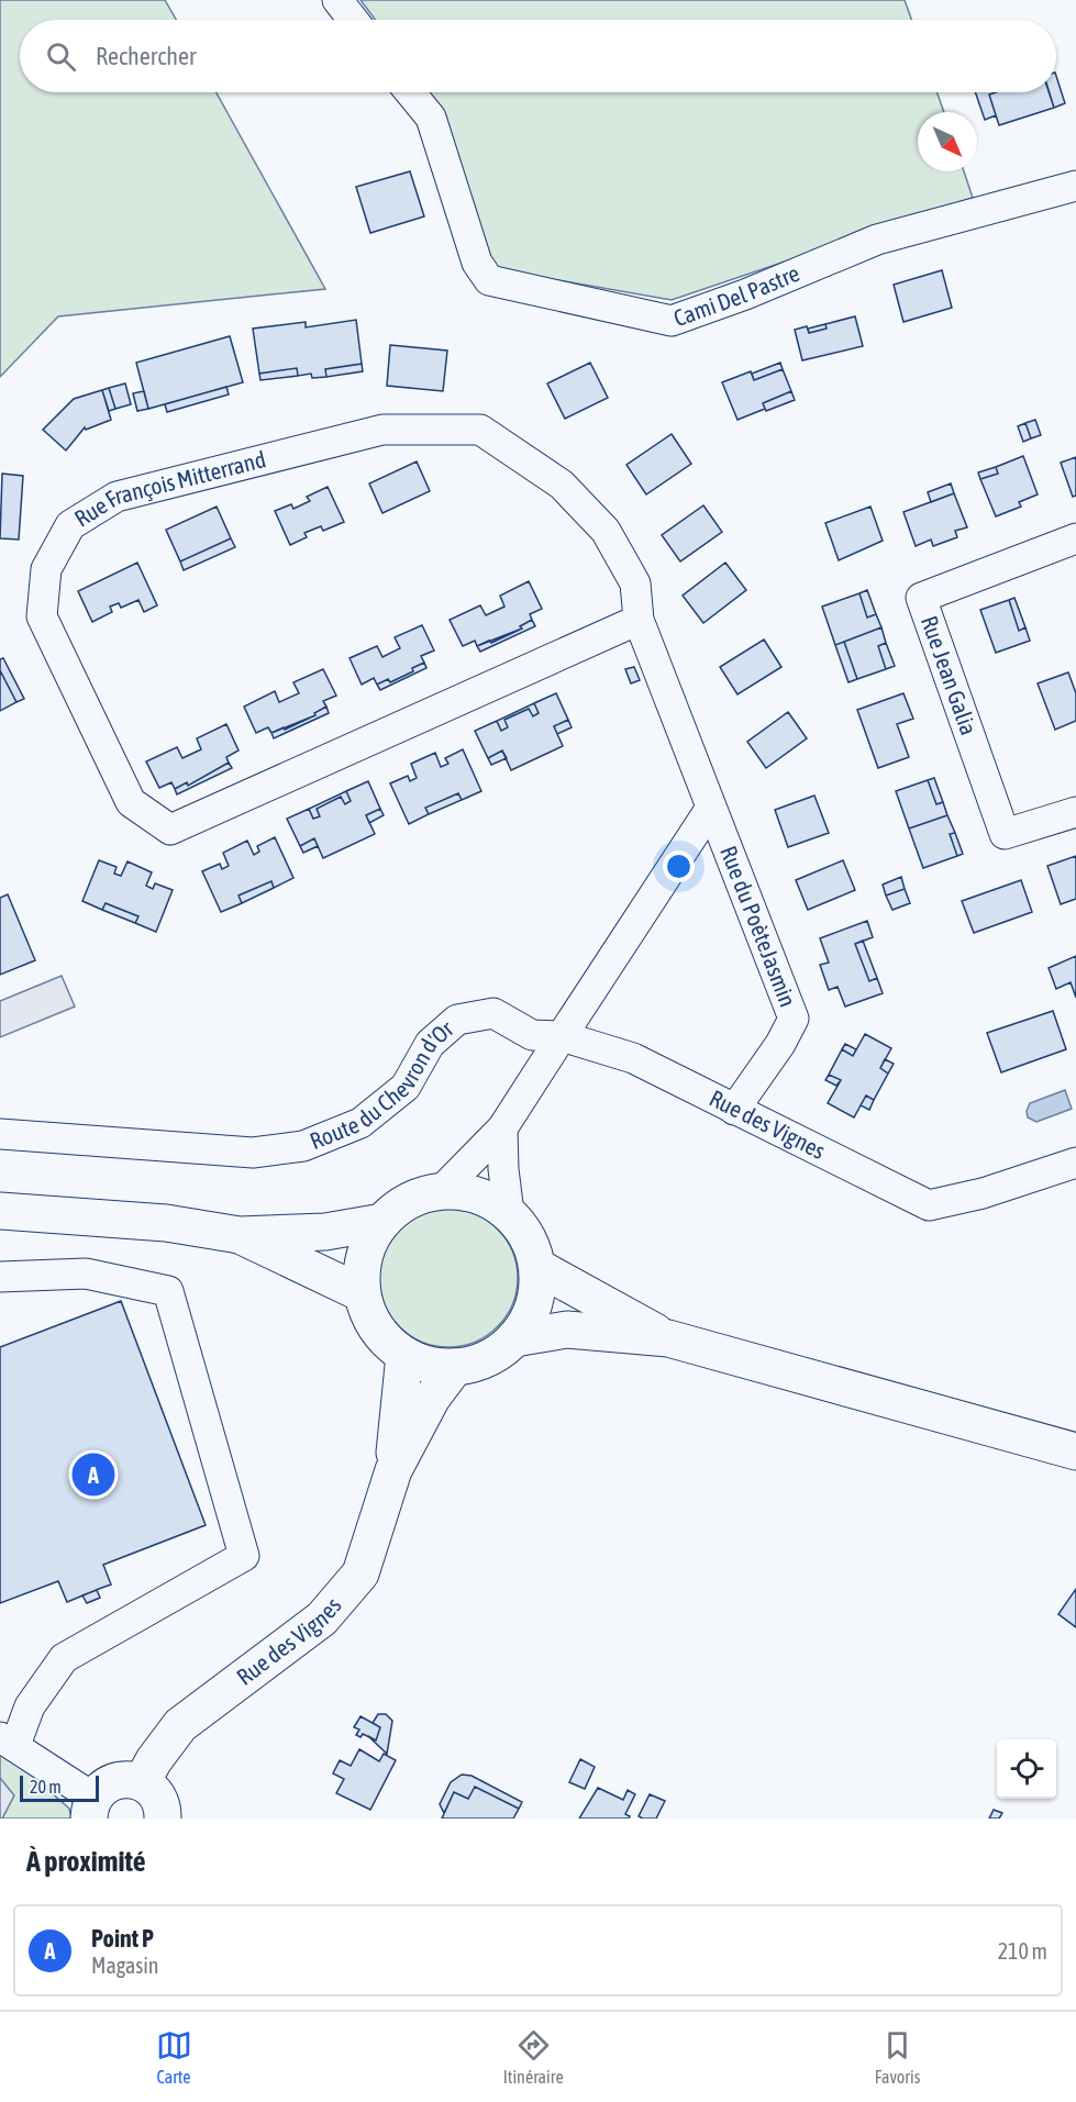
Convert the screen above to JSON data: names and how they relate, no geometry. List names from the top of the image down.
{
  "streets": {
    "main road": ["Rue des Vignes"],
    "street": [
      "Cami Del Pastre",
      "Rue François Mitterrand",
      "Rue Jean Galia",
      "Rue du PoèteJasmin",
      "Route du Chevron d'Or"
    ]
  },
  "crossings": [
    ["Rue François Mitterrand", "Rue du PoèteJasmin"],
    ["Rue du PoèteJasmin", "Rue des Vignes"],
    ["Route du Chevron d'Or", "Rue des Vignes"]
  ],
  "scale_bar": "20 m",
  "north": "bottom right",
  "page": {
    "search": "Rechercher",
    "pins": "A",
    "scale": "20 m",
    "heading": "À proximité",
    "list": [
      {
        "mark": "A",
        "name": "Point P",
        "note": "Magasin",
        "value": "210 m"
      }
    ],
    "nav": ["Carte", "Itinéraire", "Favoris"]
  }
}
